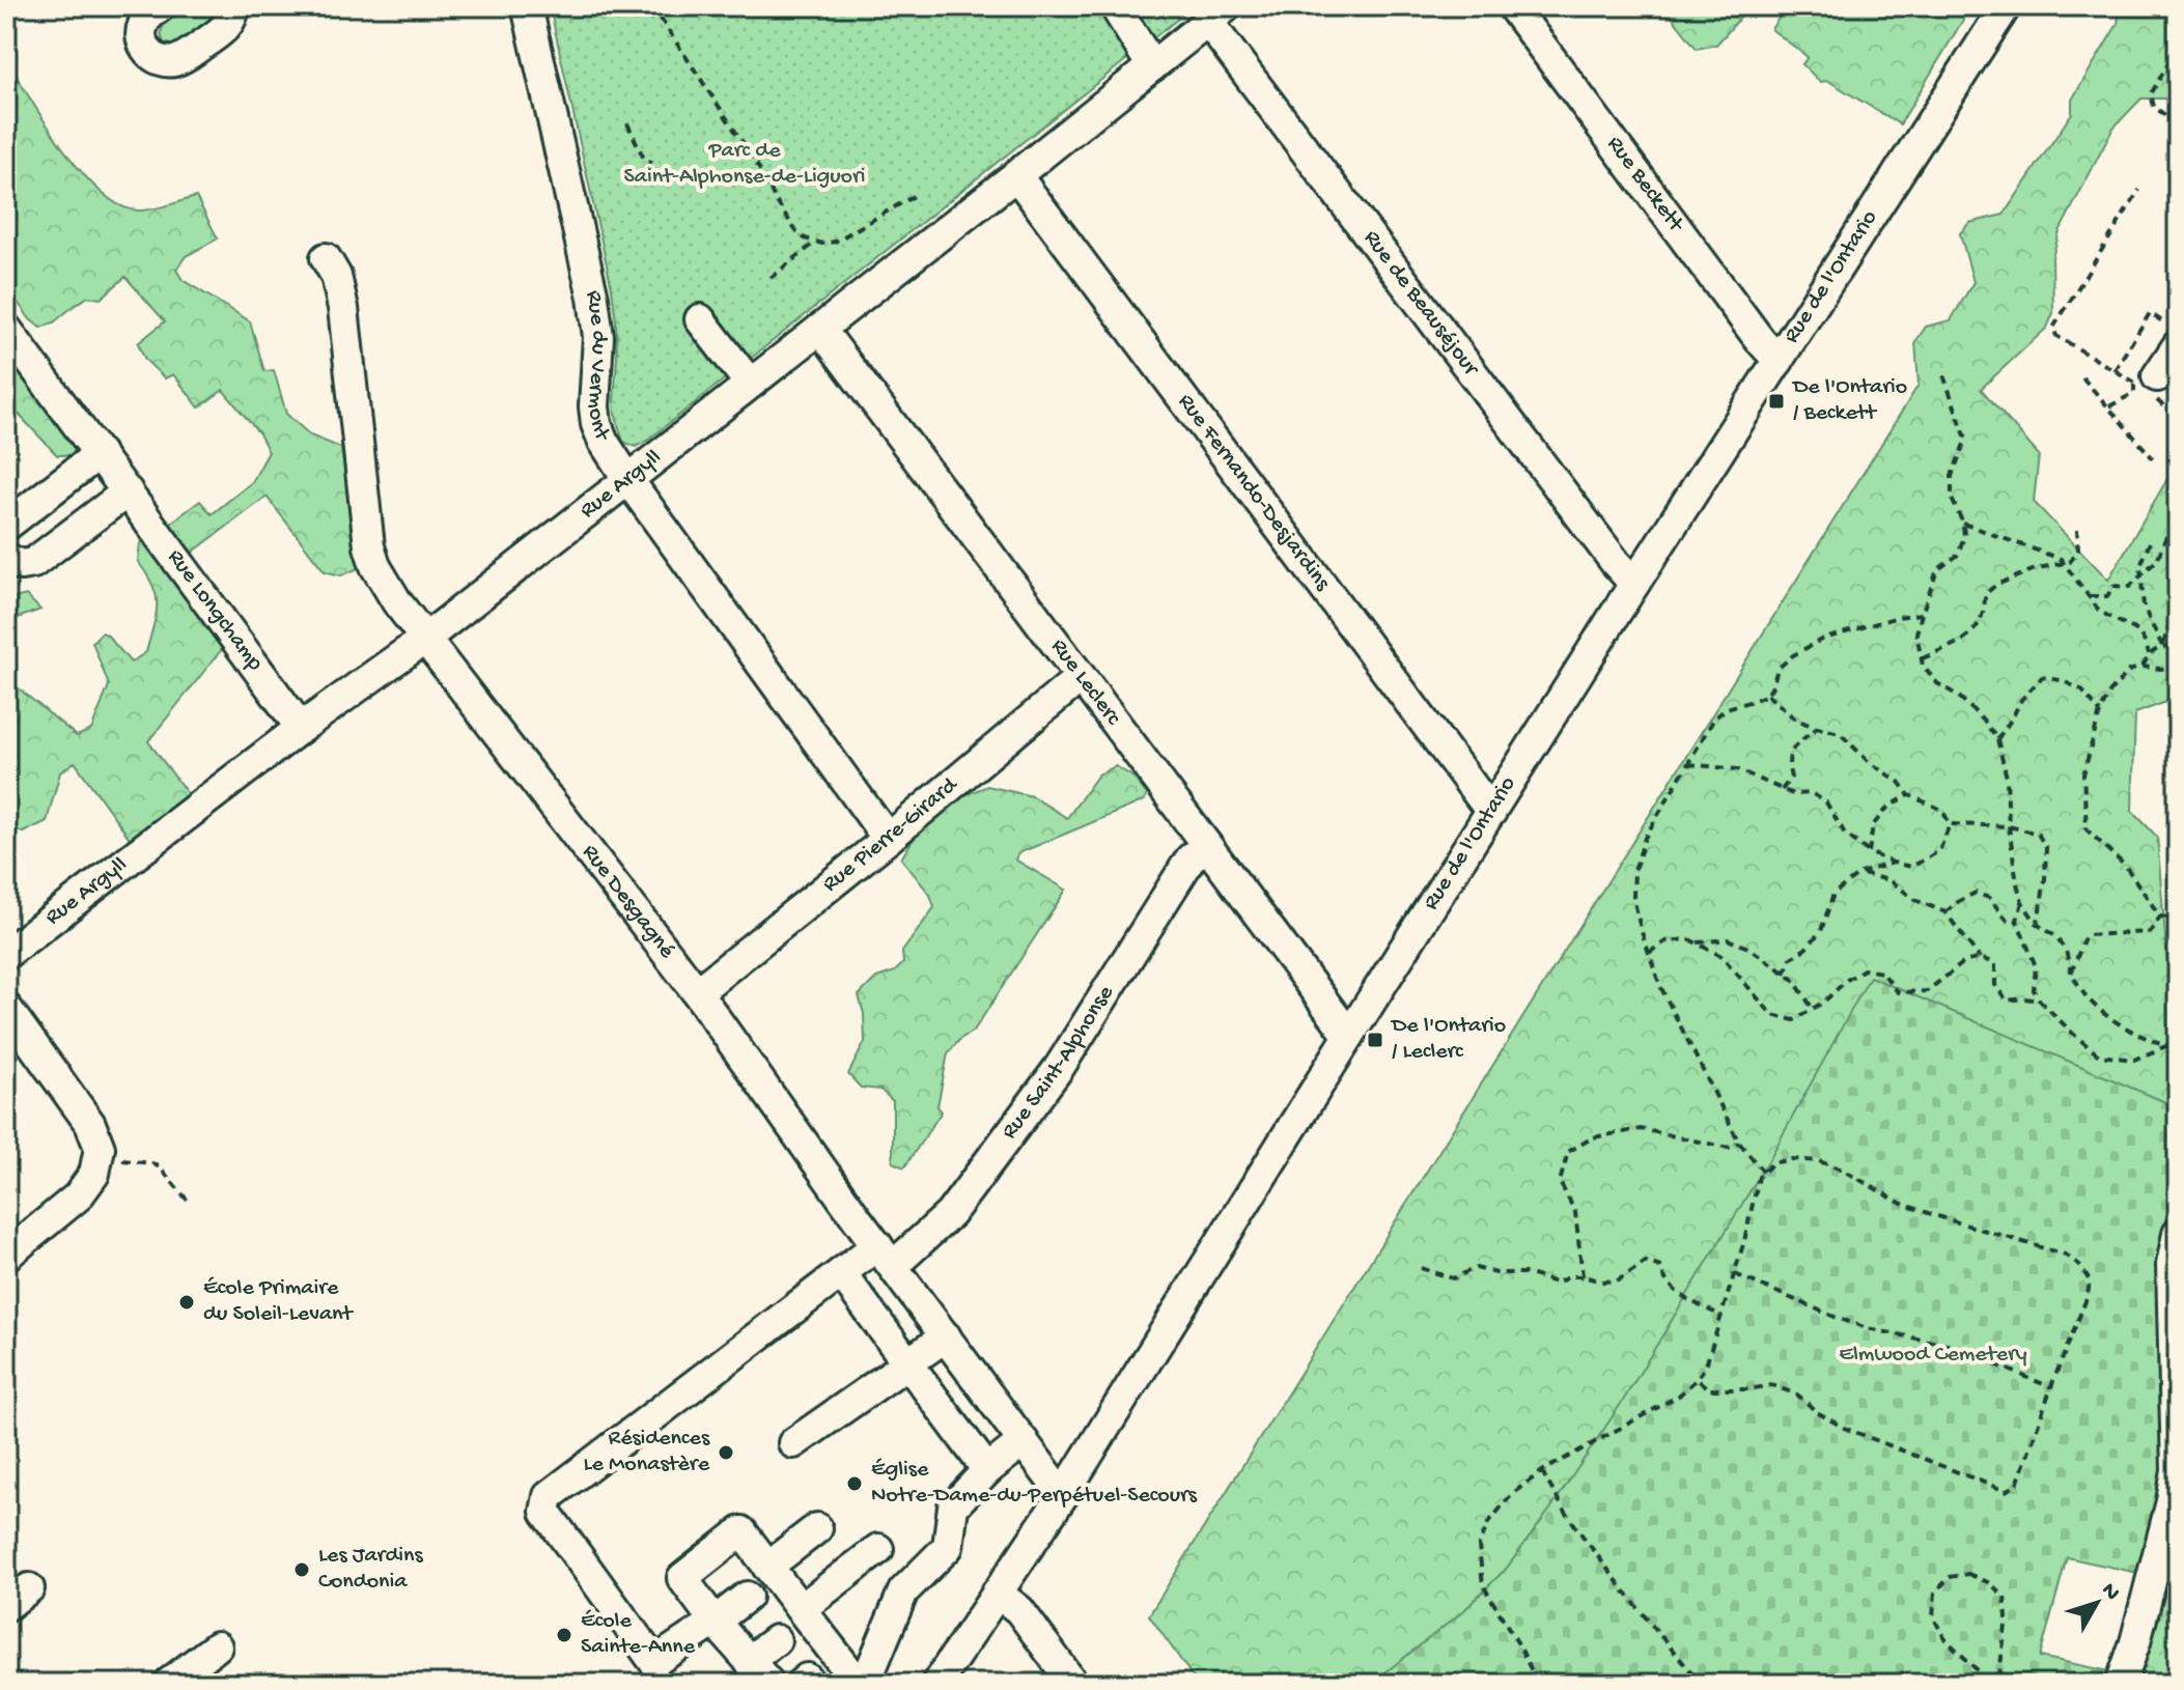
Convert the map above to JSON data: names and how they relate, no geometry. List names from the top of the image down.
{
  "streets": {
    "street": [
      "Rue Beckett",
      "Rue de l'Ontario",
      "Rue de Beauséjour",
      "Rue du Vermont",
      "Rue Argyll",
      "Rue Fernando-Desjardins",
      "Rue Longchamp",
      "Rue Leclerc",
      "Rue Pierre-Girard",
      "Rue Desgagné",
      "Rue Saint-Alphonse"
    ]
  },
  "crossings": [
    ["Rue Beckett", "Rue de l'Ontario"],
    ["Rue de l'Ontario", "Rue de Beauséjour"],
    ["Rue de l'Ontario", "Rue Fernando-Desjardins"],
    ["Rue de l'Ontario", "Rue Leclerc"],
    ["Rue de l'Ontario", "Rue Desgagné"],
    ["Rue de Beauséjour", "Rue Argyll"],
    ["Rue du Vermont", "Rue Argyll"],
    ["Rue du Vermont", "Rue Pierre-Girard"],
    ["Rue Argyll", "Rue Fernando-Desjardins"],
    ["Rue Argyll", "Rue Longchamp"],
    ["Rue Argyll", "Rue Leclerc"],
    ["Rue Argyll", "Rue Desgagné"],
    ["Rue Leclerc", "Rue Pierre-Girard"],
    ["Rue Leclerc", "Rue Saint-Alphonse"],
    ["Rue Pierre-Girard", "Rue Desgagné"],
    ["Rue Desgagné", "Rue Saint-Alphonse"]
  ],
  "parks": ["Parc de Saint-Alphonse-de-Liguori", "Elmwood Cemetery"],
  "places": {
    "transit": ["De l'Ontario / Beckett", "De l'Ontario / Leclerc"],
    "other": [
      "École Primaire du Soleil-Levant",
      "Résidences Le Monastère",
      "Église Notre-Dame-du-Perpétuel-Secours",
      "Les Jardins Condonia",
      "École Sainte-Anne"
    ]
  },
  "north": "top right"
}
